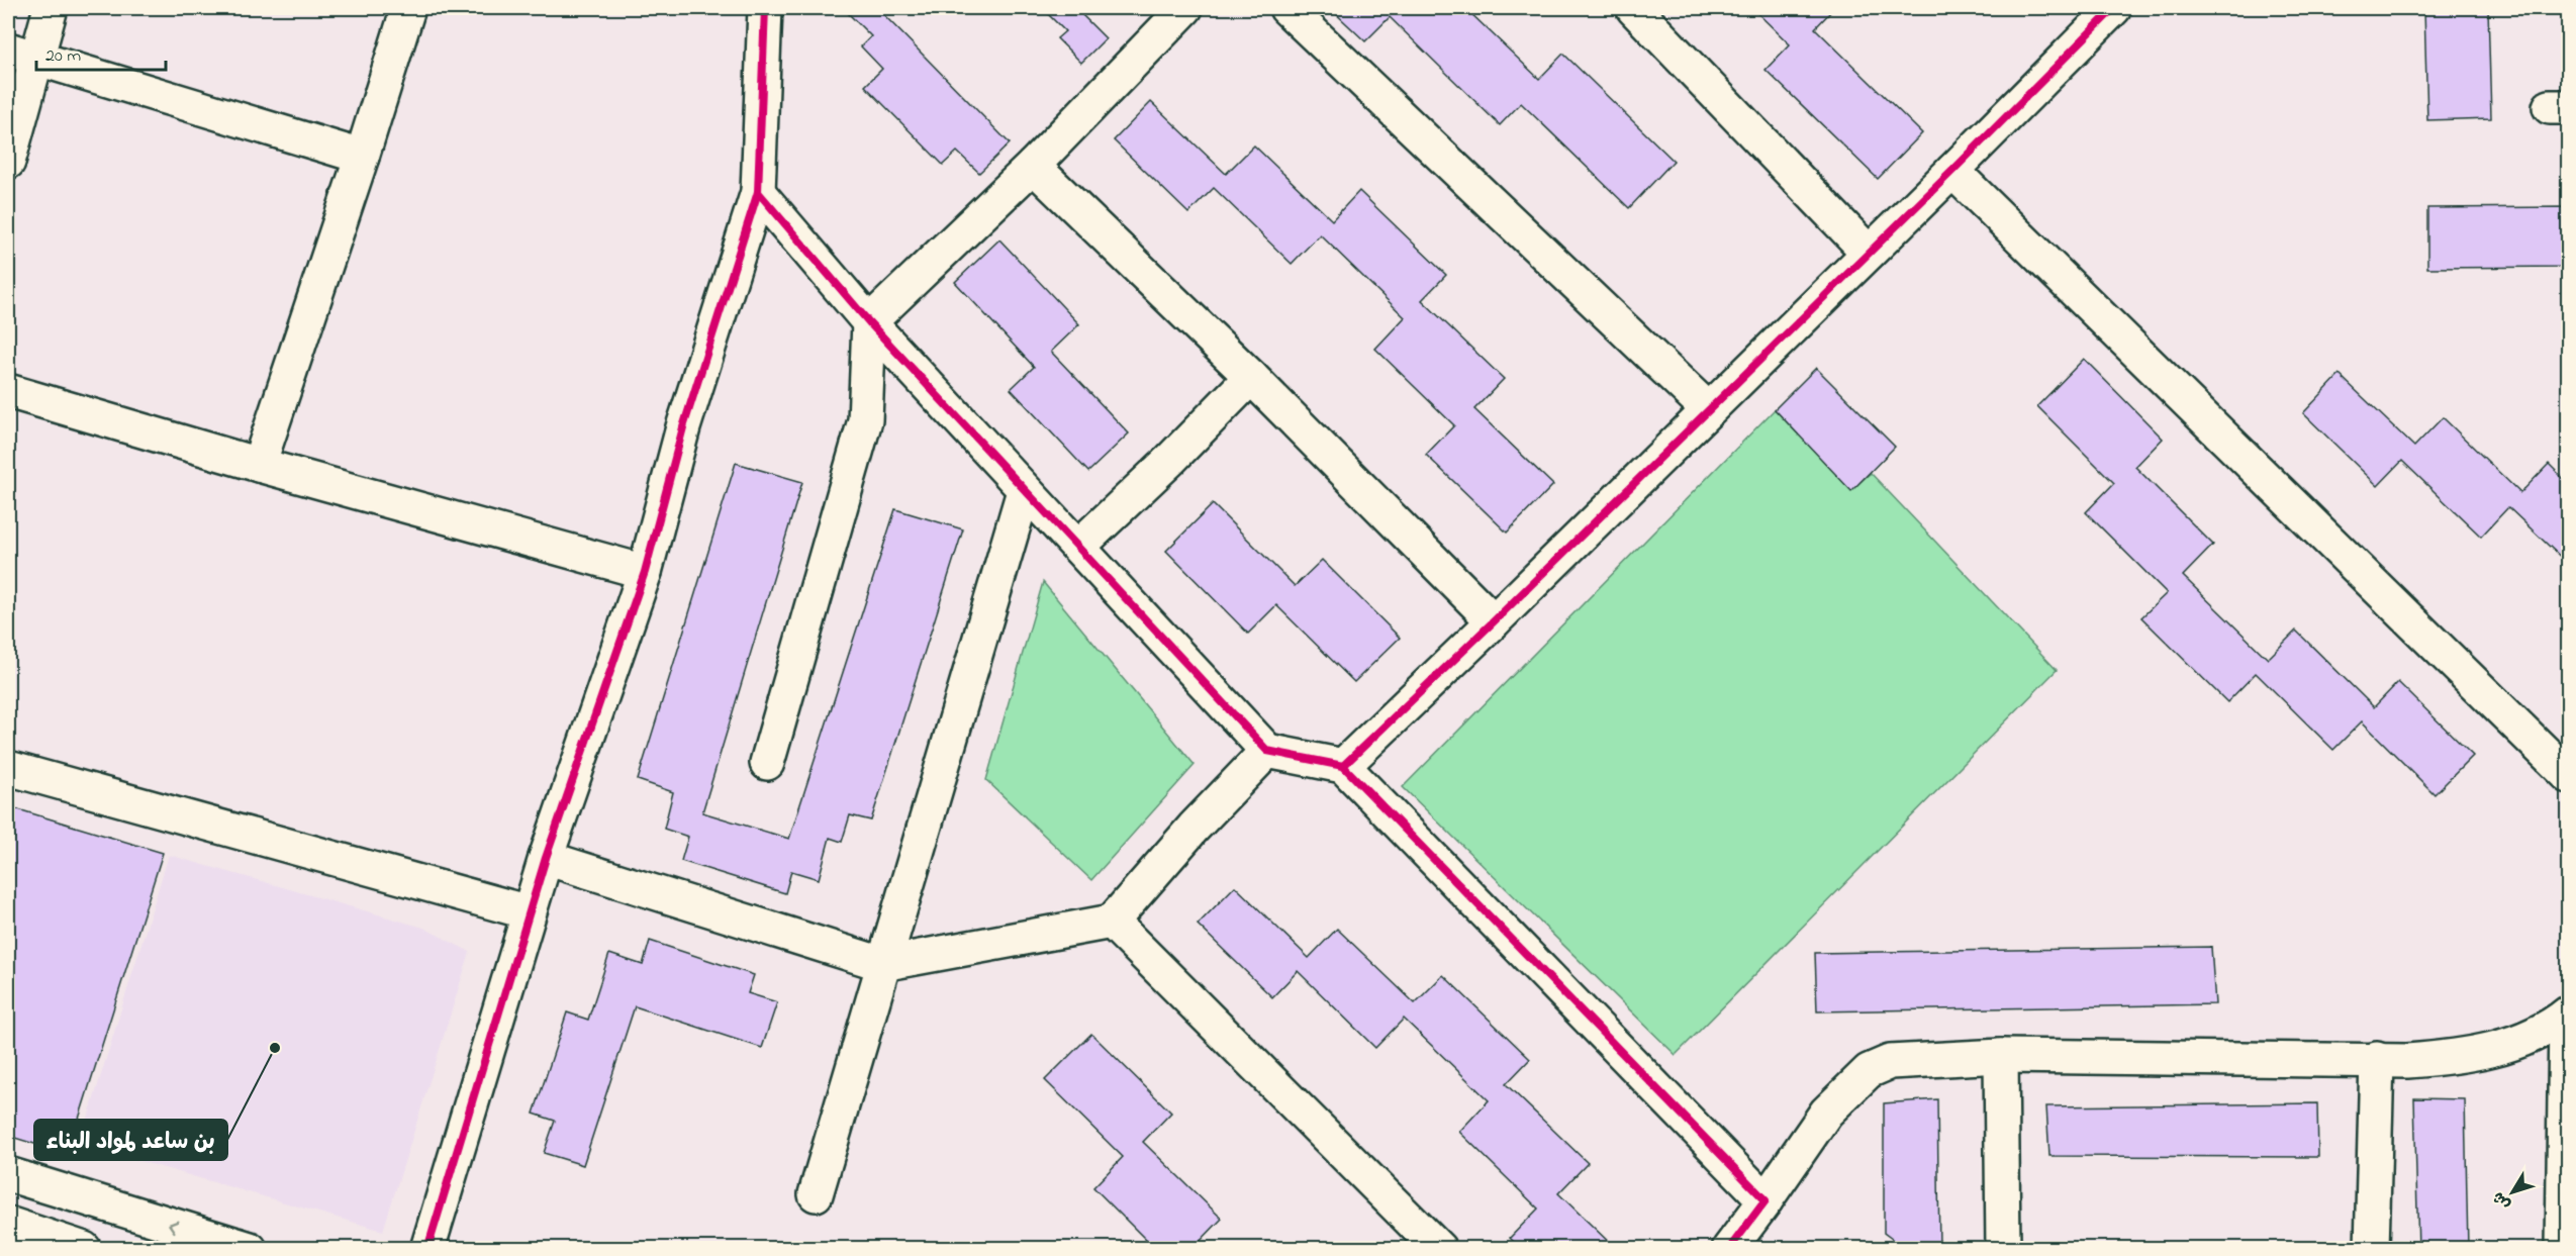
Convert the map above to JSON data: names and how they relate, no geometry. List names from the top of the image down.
{
  "places": ["بن ساعد لمواد البناء"],
  "scale_bar": "20 m",
  "north": "bottom left"
}
